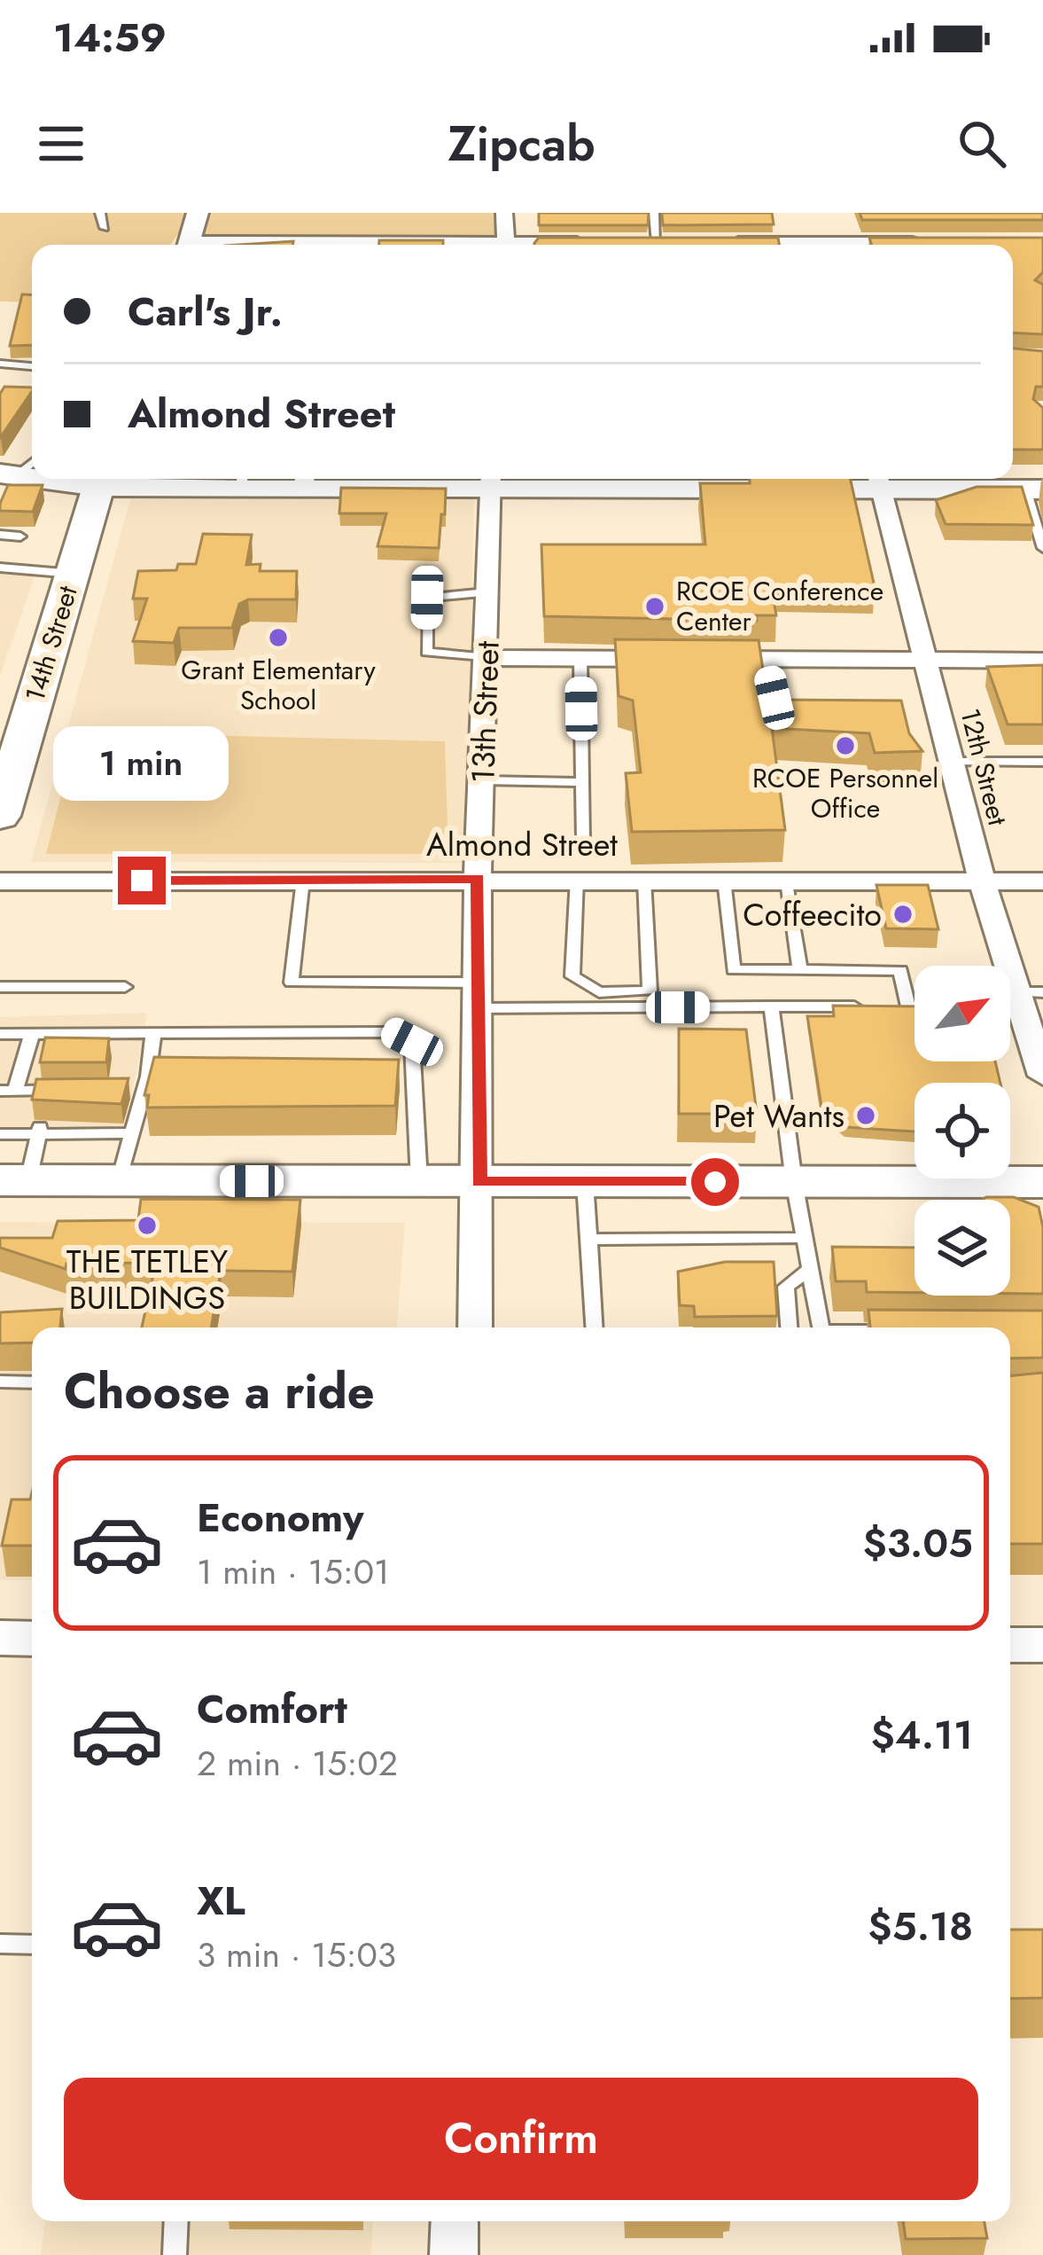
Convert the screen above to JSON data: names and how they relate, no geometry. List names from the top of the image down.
{
  "streets": {
    "main road": ["14th Street"],
    "street": ["13th Street", "12th Street", "Almond Street"]
  },
  "crossings": [
    ["13th Street", "Almond Street"],
    ["12th Street", "Almond Street"]
  ],
  "places": [
    "RCOE Conference Center",
    "Grant Elementary School",
    "RCOE Personnel Office",
    "Coffeecito",
    "Pet Wants",
    "THE TETLEY BUILDINGS"
  ],
  "north": "top right",
  "page": {
    "status": "14:59",
    "header": "Zipcab",
    "banner": ["Carl's Jr.", "Almond Street"],
    "bubble": "1 min",
    "heading": "Choose a ride",
    "list": [
      {
        "name": "Economy",
        "note": "1 min · 15:01",
        "value": "$3.05"
      },
      {
        "name": "Comfort",
        "note": "2 min · 15:02",
        "value": "$4.11"
      },
      {
        "name": "XL",
        "note": "3 min · 15:03",
        "value": "$5.18"
      }
    ],
    "buttons": "Confirm"
  }
}
